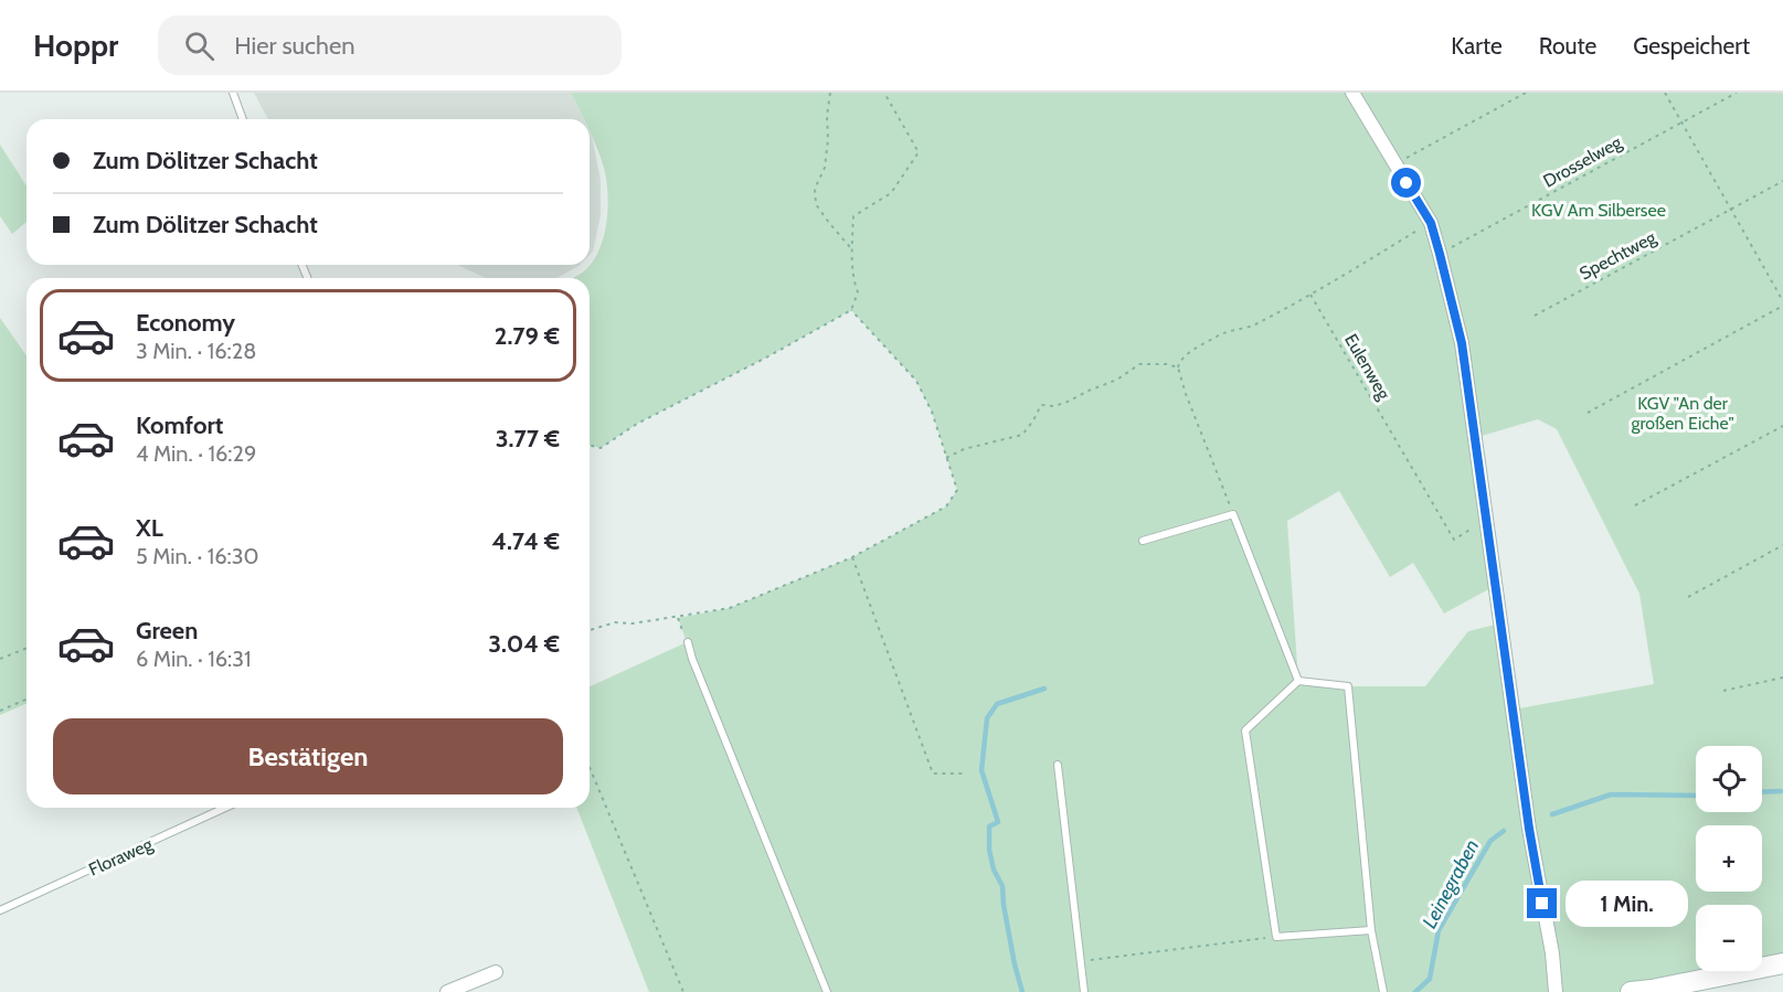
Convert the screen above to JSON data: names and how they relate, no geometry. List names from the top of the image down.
{
  "streets": {
    "lane": ["Floraweg"],
    "path": ["Drosselweg", "Spechtweg", "Eulenweg"]
  },
  "water": ["Leinegraben"],
  "parks": ["KGV Am Silbersee", "KGV \"An der großen Eiche\""],
  "page": {
    "header": "Hoppr",
    "search": "Hier suchen",
    "nav": ["Karte", "Route", "Gespeichert"],
    "banner": ["Zum Dölitzer Schacht", "Zum Dölitzer Schacht"],
    "list": [
      {
        "name": "Economy",
        "note": "3 Min. · 16:28",
        "value": "2.79 €"
      },
      {
        "name": "Komfort",
        "note": "4 Min. · 16:29",
        "value": "3.77 €"
      },
      {
        "name": "XL",
        "note": "5 Min. · 16:30",
        "value": "4.74 €"
      },
      {
        "name": "Green",
        "note": "6 Min. · 16:31",
        "value": "3.04 €"
      }
    ],
    "buttons": "Bestätigen",
    "map_buttons": ["+", "−"],
    "bubble": "1 Min."
  }
}
